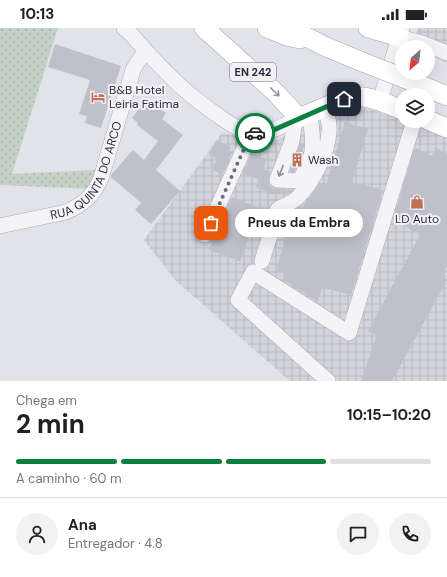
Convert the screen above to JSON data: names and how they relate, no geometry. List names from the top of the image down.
{
  "streets": {
    "main road": ["EN 242"],
    "street": ["RUA QUINTA DO ARCO"]
  },
  "places": {
    "hotel": ["B&B Hotel Leiria Fatima"],
    "building": ["Wash"],
    "shop": ["LD Auto"],
    "other": ["Pneus da Embra"]
  },
  "north": "bottom left",
  "page": {
    "status": "10:13",
    "bubble": "Pneus da Embra",
    "heading": ["2 min", "Chega em", "10:15–10:20"],
    "panel": ["Ana", "Entregador · 4.8"],
    "bar": "A caminho · 60 m"
  }
}
